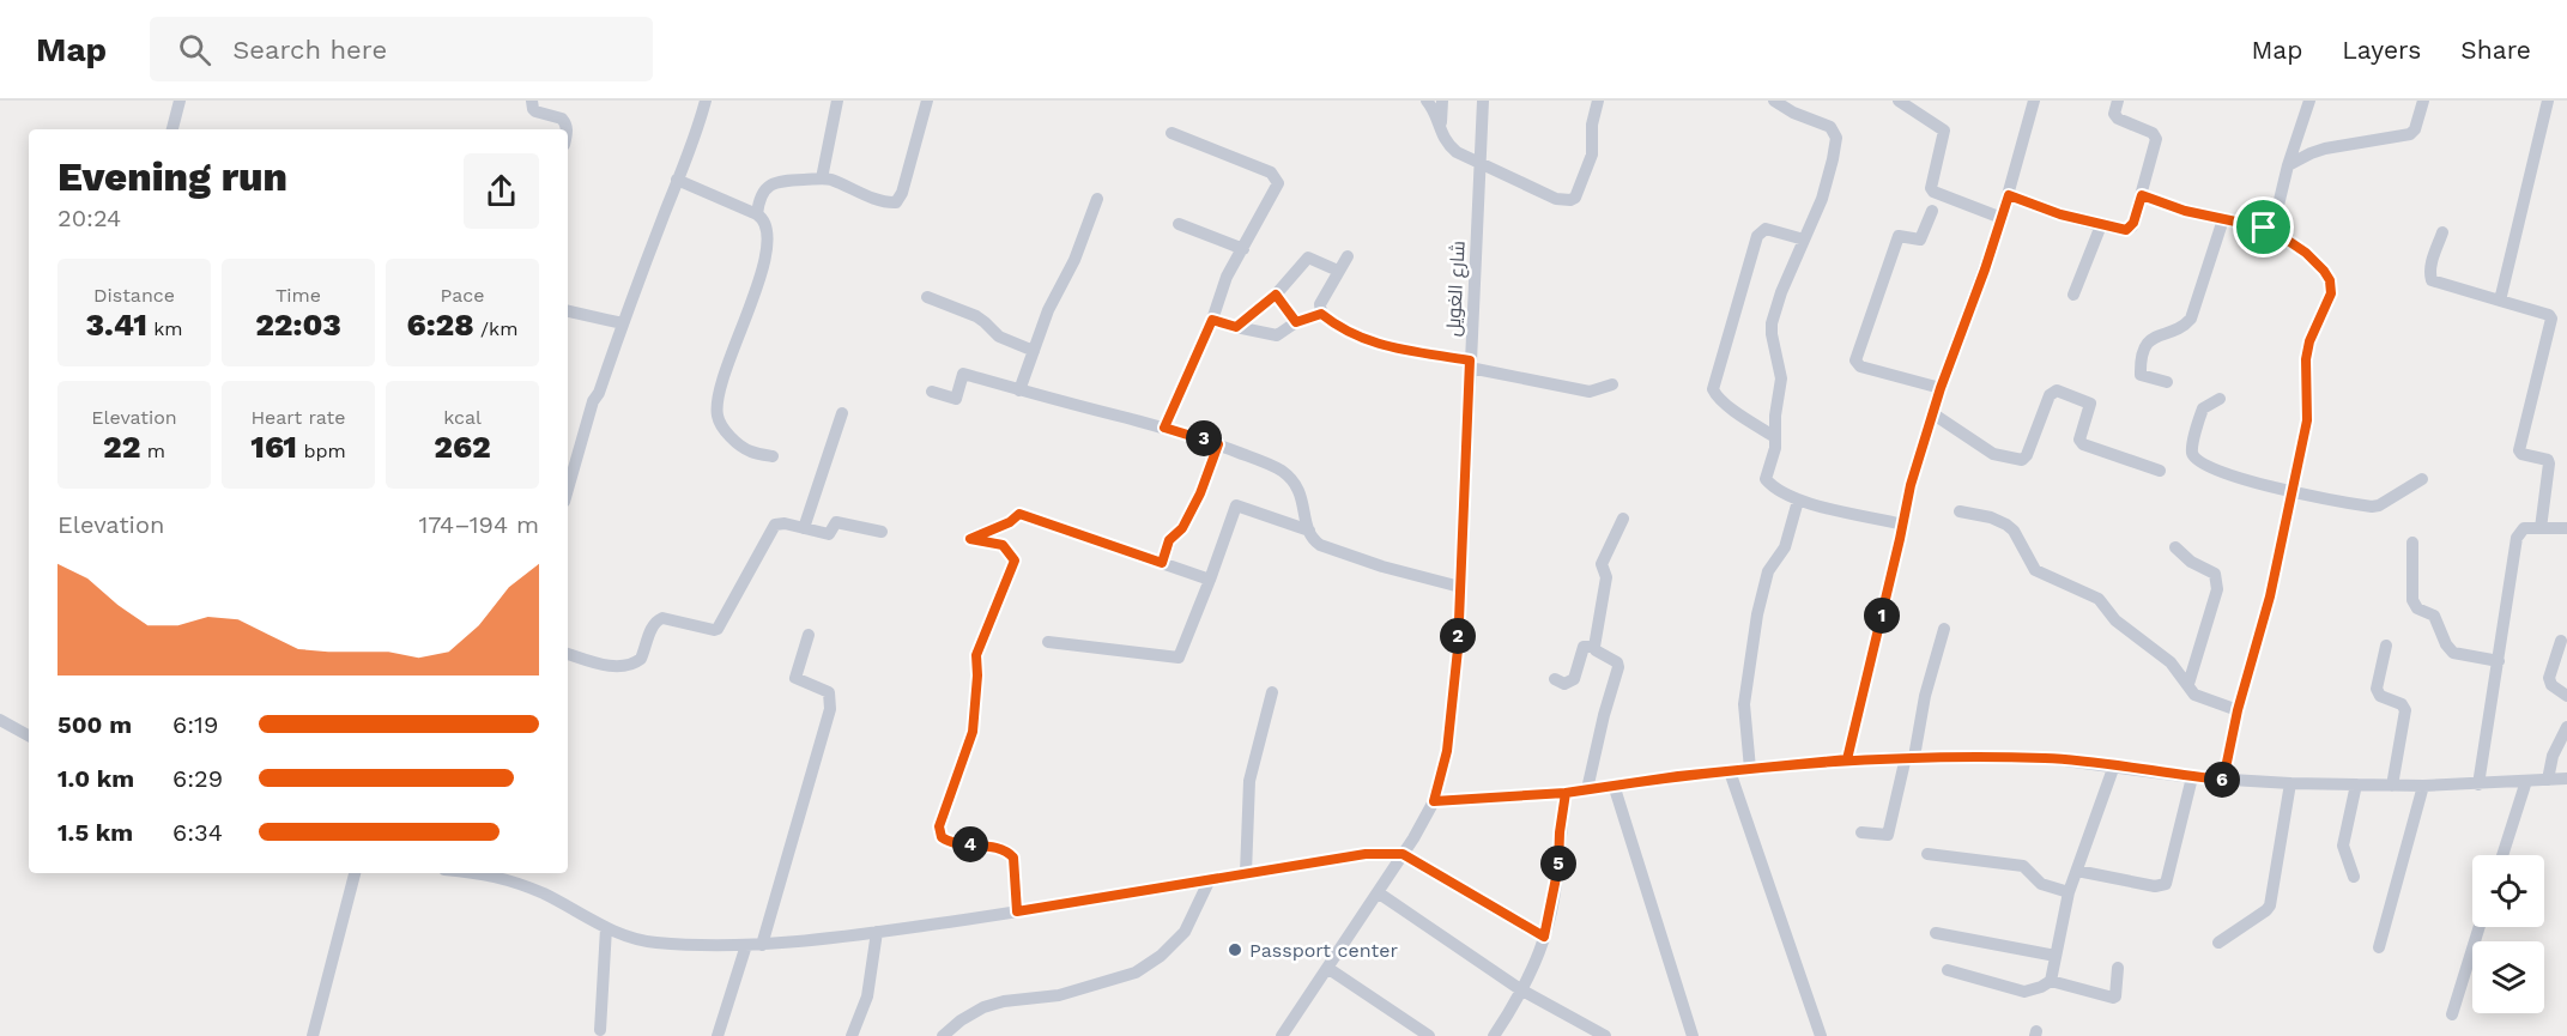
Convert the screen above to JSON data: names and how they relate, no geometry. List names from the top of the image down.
{
  "streets": {
    "street": ["شارع الغويل"]
  },
  "places": ["Passport center"],
  "page": {
    "header": "Map",
    "search": "Search here",
    "nav": ["Map", "Layers", "Share"],
    "heading": ["Evening run", "20:24"],
    "stats": [
      ["Distance", "3.41 km"],
      ["Time", "22:03"],
      ["Pace", "6:28 /km"],
      ["Elevation", "22 m"],
      ["Heart rate", "161 bpm"],
      ["kcal", "262"]
    ],
    "pins": [
      "3",
      "1",
      "2",
      "6",
      "4",
      "5"
    ],
    "chart": ["Elevation", "174–194 m"],
    "list": [
      {
        "name": "500 m",
        "note": "6:19"
      },
      {
        "name": "1.0 km",
        "note": "6:29"
      },
      {
        "name": "1.5 km",
        "note": "6:34"
      }
    ]
  }
}
